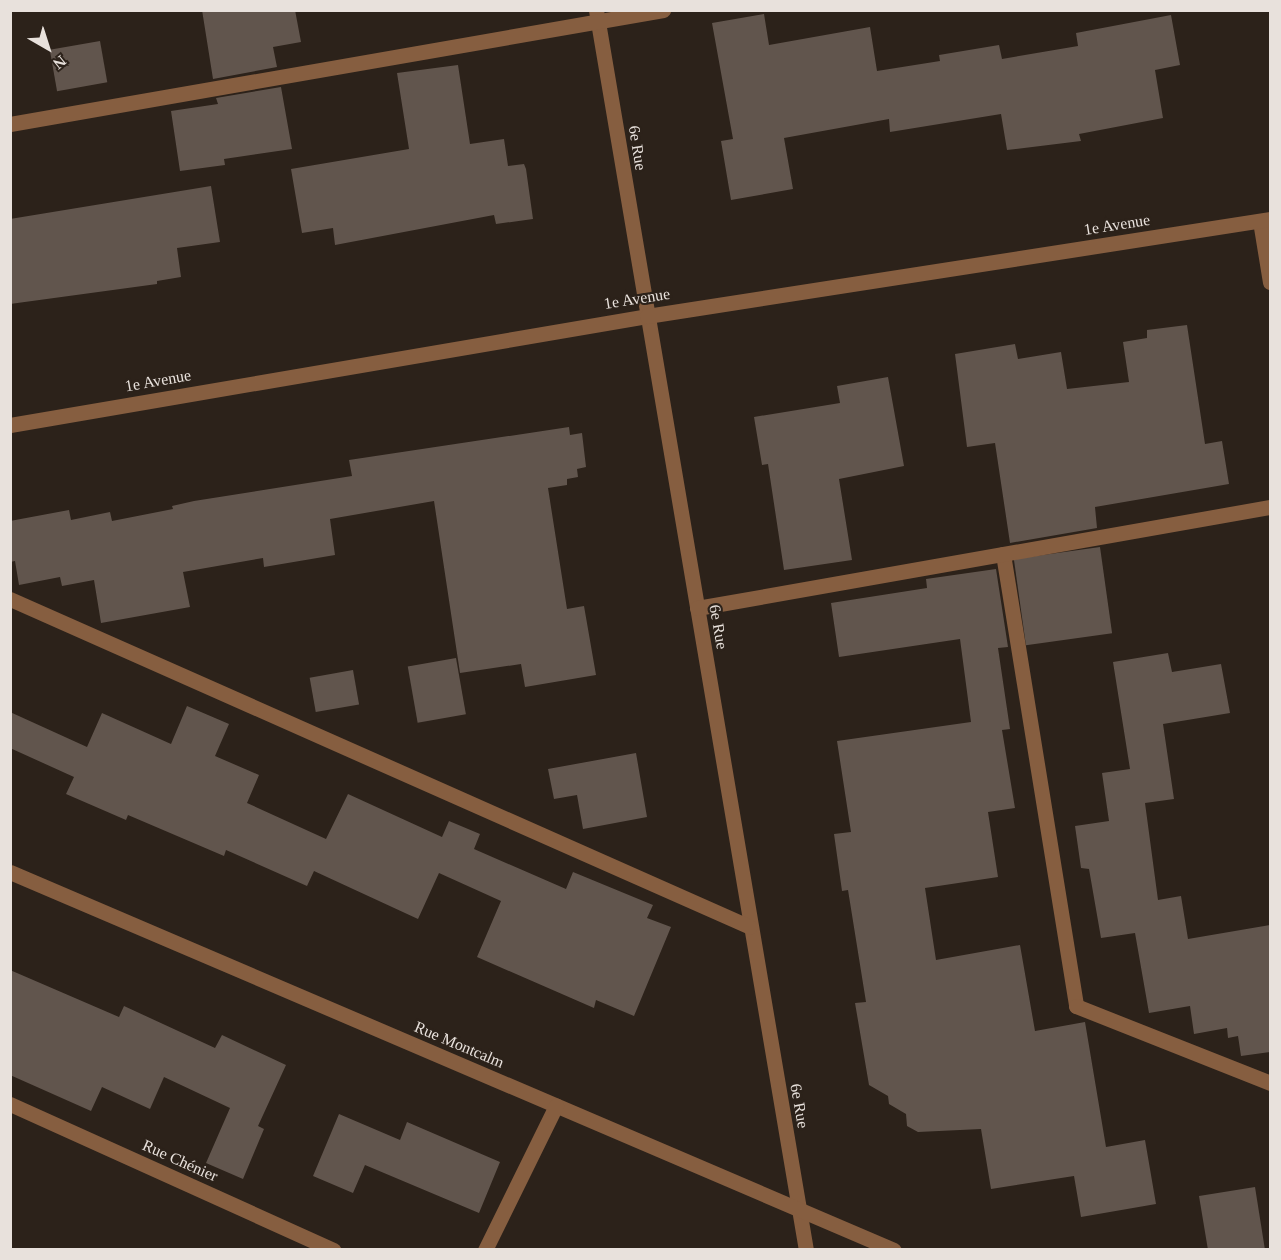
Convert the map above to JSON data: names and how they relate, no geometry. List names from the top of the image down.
{
  "streets": {
    "street": [
      "6e Rue",
      "1e Avenue",
      "Rue Montcalm",
      "Rue Chénier"
    ]
  },
  "crossings": [
    ["6e Rue", "1e Avenue"],
    ["6e Rue", "Rue Montcalm"]
  ],
  "north": "bottom right"
}
